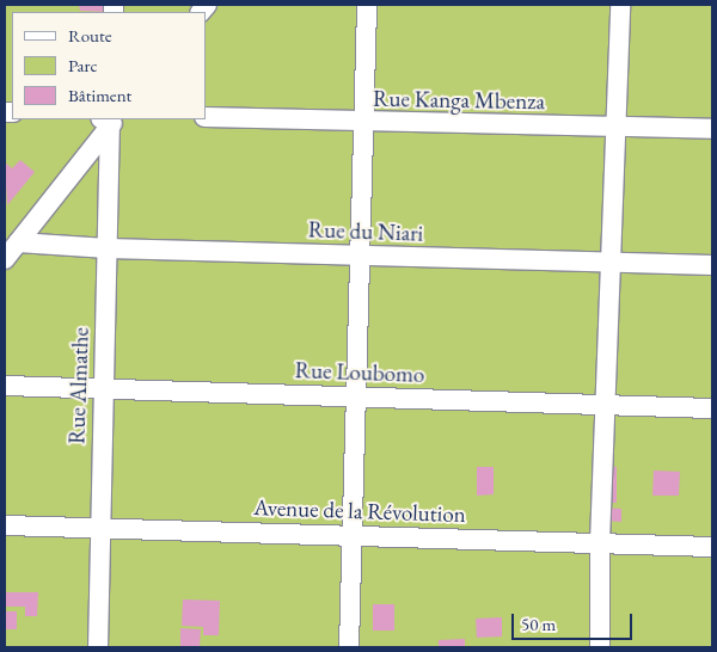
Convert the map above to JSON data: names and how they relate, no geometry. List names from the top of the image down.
{
  "streets": {
    "street": [
      "Rue Kanga Mbenza",
      "Rue du Niari",
      "Rue Loubomo",
      "Rue Almathe",
      "Avenue de la Révolution"
    ]
  },
  "crossings": [
    ["Rue du Niari", "Rue Almathe"],
    ["Rue Loubomo", "Rue Almathe"],
    ["Rue Almathe", "Avenue de la Révolution"]
  ],
  "legend": ["Route", "Parc", "Bâtiment"],
  "scale_bar": "50 m"
}
